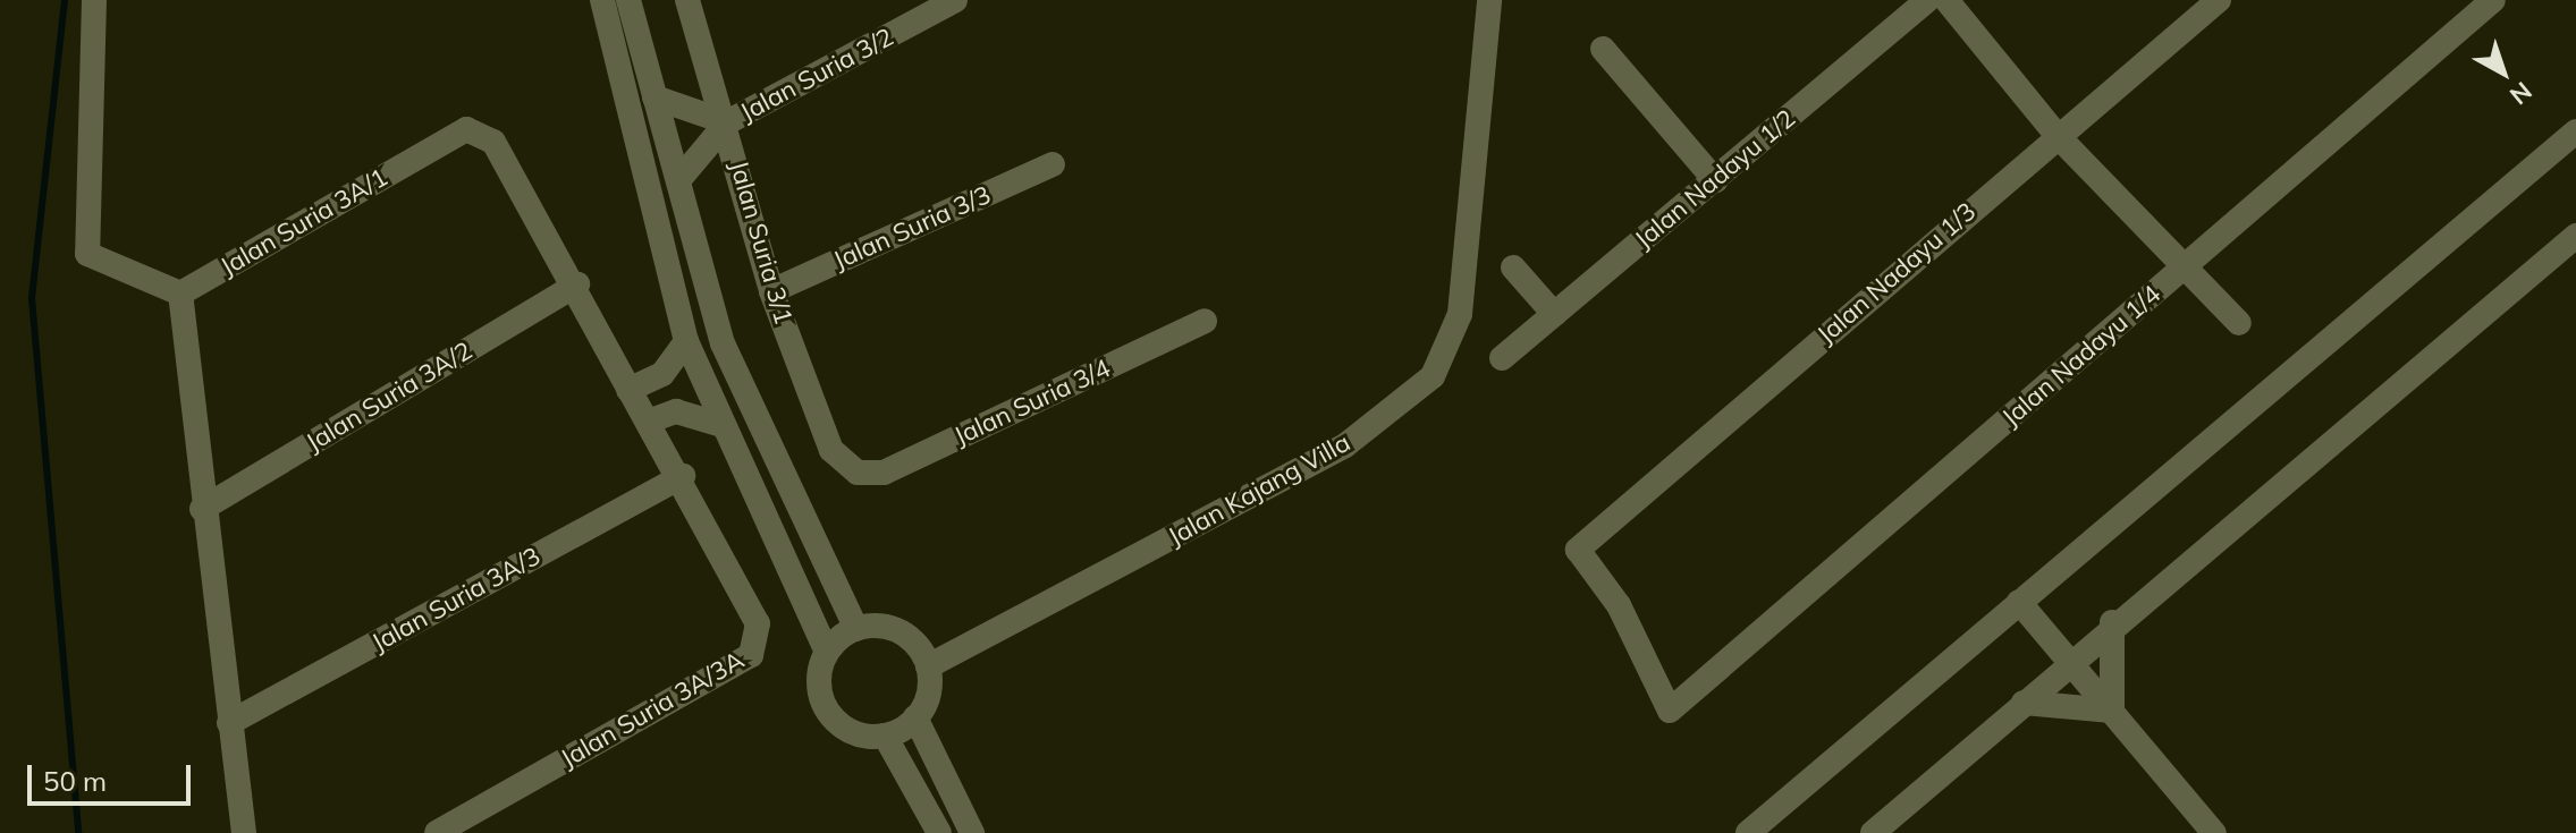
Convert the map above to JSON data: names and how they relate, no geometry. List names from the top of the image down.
{
  "streets": {
    "street": [
      "Jalan Suria 3/2",
      "Jalan Nadayu 1/2",
      "Jalan Suria 3A/1",
      "Jalan Suria 3/3",
      "Jalan Suria 3/1",
      "Jalan Nadayu 1/3",
      "Jalan Nadayu 1/4",
      "Jalan Suria 3A/2",
      "Jalan Suria 3/4",
      "Jalan Kajang Villa",
      "Jalan Suria 3A/3",
      "Jalan Suria 3A/3A"
    ]
  },
  "crossings": [
    ["Jalan Suria 3/2", "Jalan Suria 3/1"],
    ["Jalan Suria 3A/1", "Jalan Suria 3A/2"],
    ["Jalan Suria 3A/1", "Jalan Suria 3A/3A"],
    ["Jalan Suria 3/3", "Jalan Suria 3/1"],
    ["Jalan Suria 3/1", "Jalan Suria 3/4"],
    ["Jalan Nadayu 1/3", "Jalan Nadayu 1/4"],
    ["Jalan Suria 3A/3", "Jalan Suria 3A/3A"]
  ],
  "scale_bar": "50 m",
  "north": "bottom right"
}
